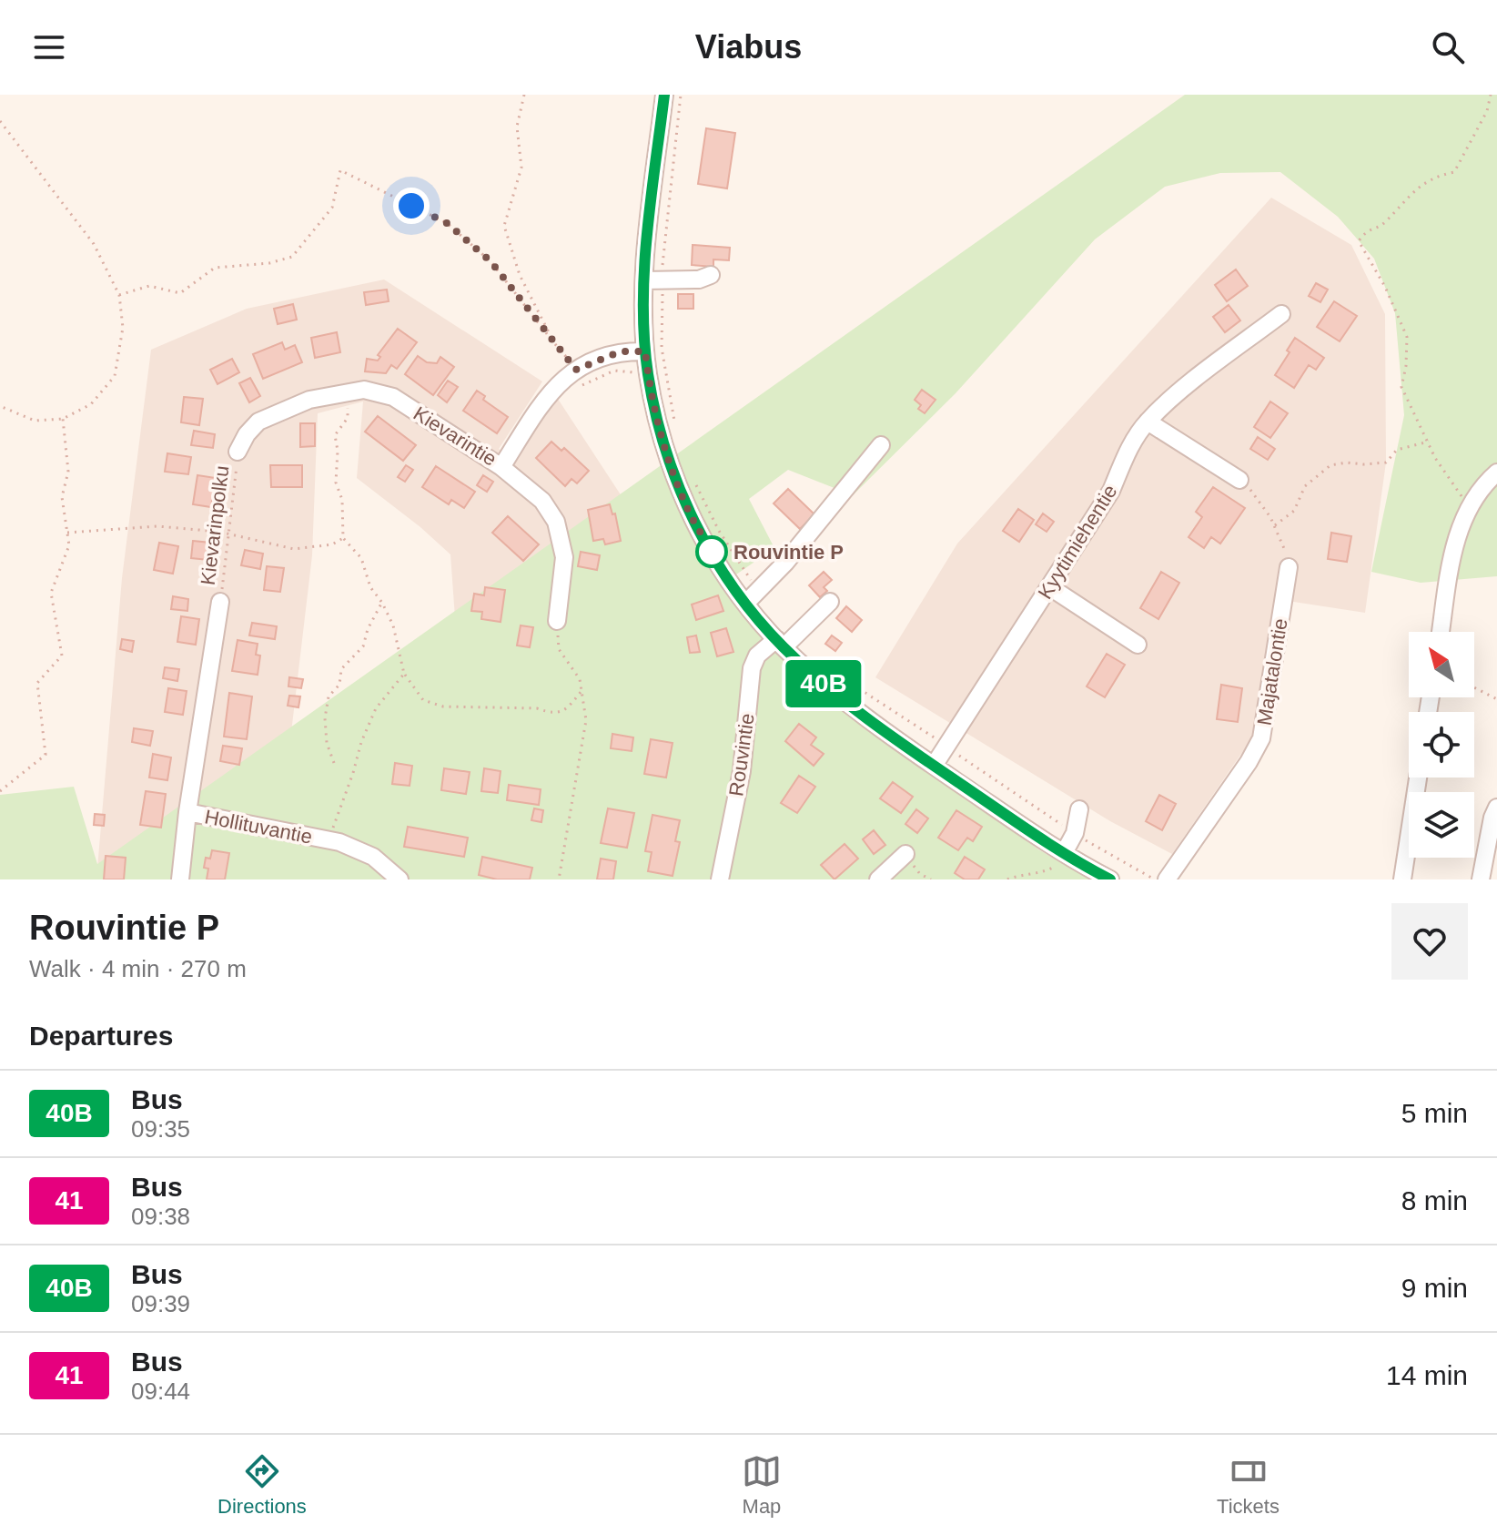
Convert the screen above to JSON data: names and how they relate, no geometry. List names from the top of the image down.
{
  "streets": {
    "street": [
      "Kievarintie",
      "Kyytimiehentie",
      "Majatalontie",
      "Rouvintie",
      "Hollituvantie"
    ],
    "path": ["Kievarinpolku"]
  },
  "crossings": [
    ["Kievarintie", "Kievarinpolku"],
    ["Kievarinpolku", "Hollituvantie"]
  ],
  "places": ["Rouvintie P"],
  "lines": ["bus line 40B"],
  "north": "top left",
  "page": {
    "header": "Viabus",
    "on_map": "40B",
    "heading": [
      ["Rouvintie P", "Walk · 4 min · 270 m"],
      "Departures"
    ],
    "list": [
      {
        "mark": "40B",
        "name": "Bus",
        "note": "09:35",
        "value": "5 min"
      },
      {
        "mark": "41",
        "name": "Bus",
        "note": "09:38",
        "value": "8 min"
      },
      {
        "mark": "40B",
        "name": "Bus",
        "note": "09:39",
        "value": "9 min"
      },
      {
        "mark": "41",
        "name": "Bus",
        "note": "09:44",
        "value": "14 min"
      }
    ],
    "tabs": ["Directions", "Map", "Tickets"]
  }
}
